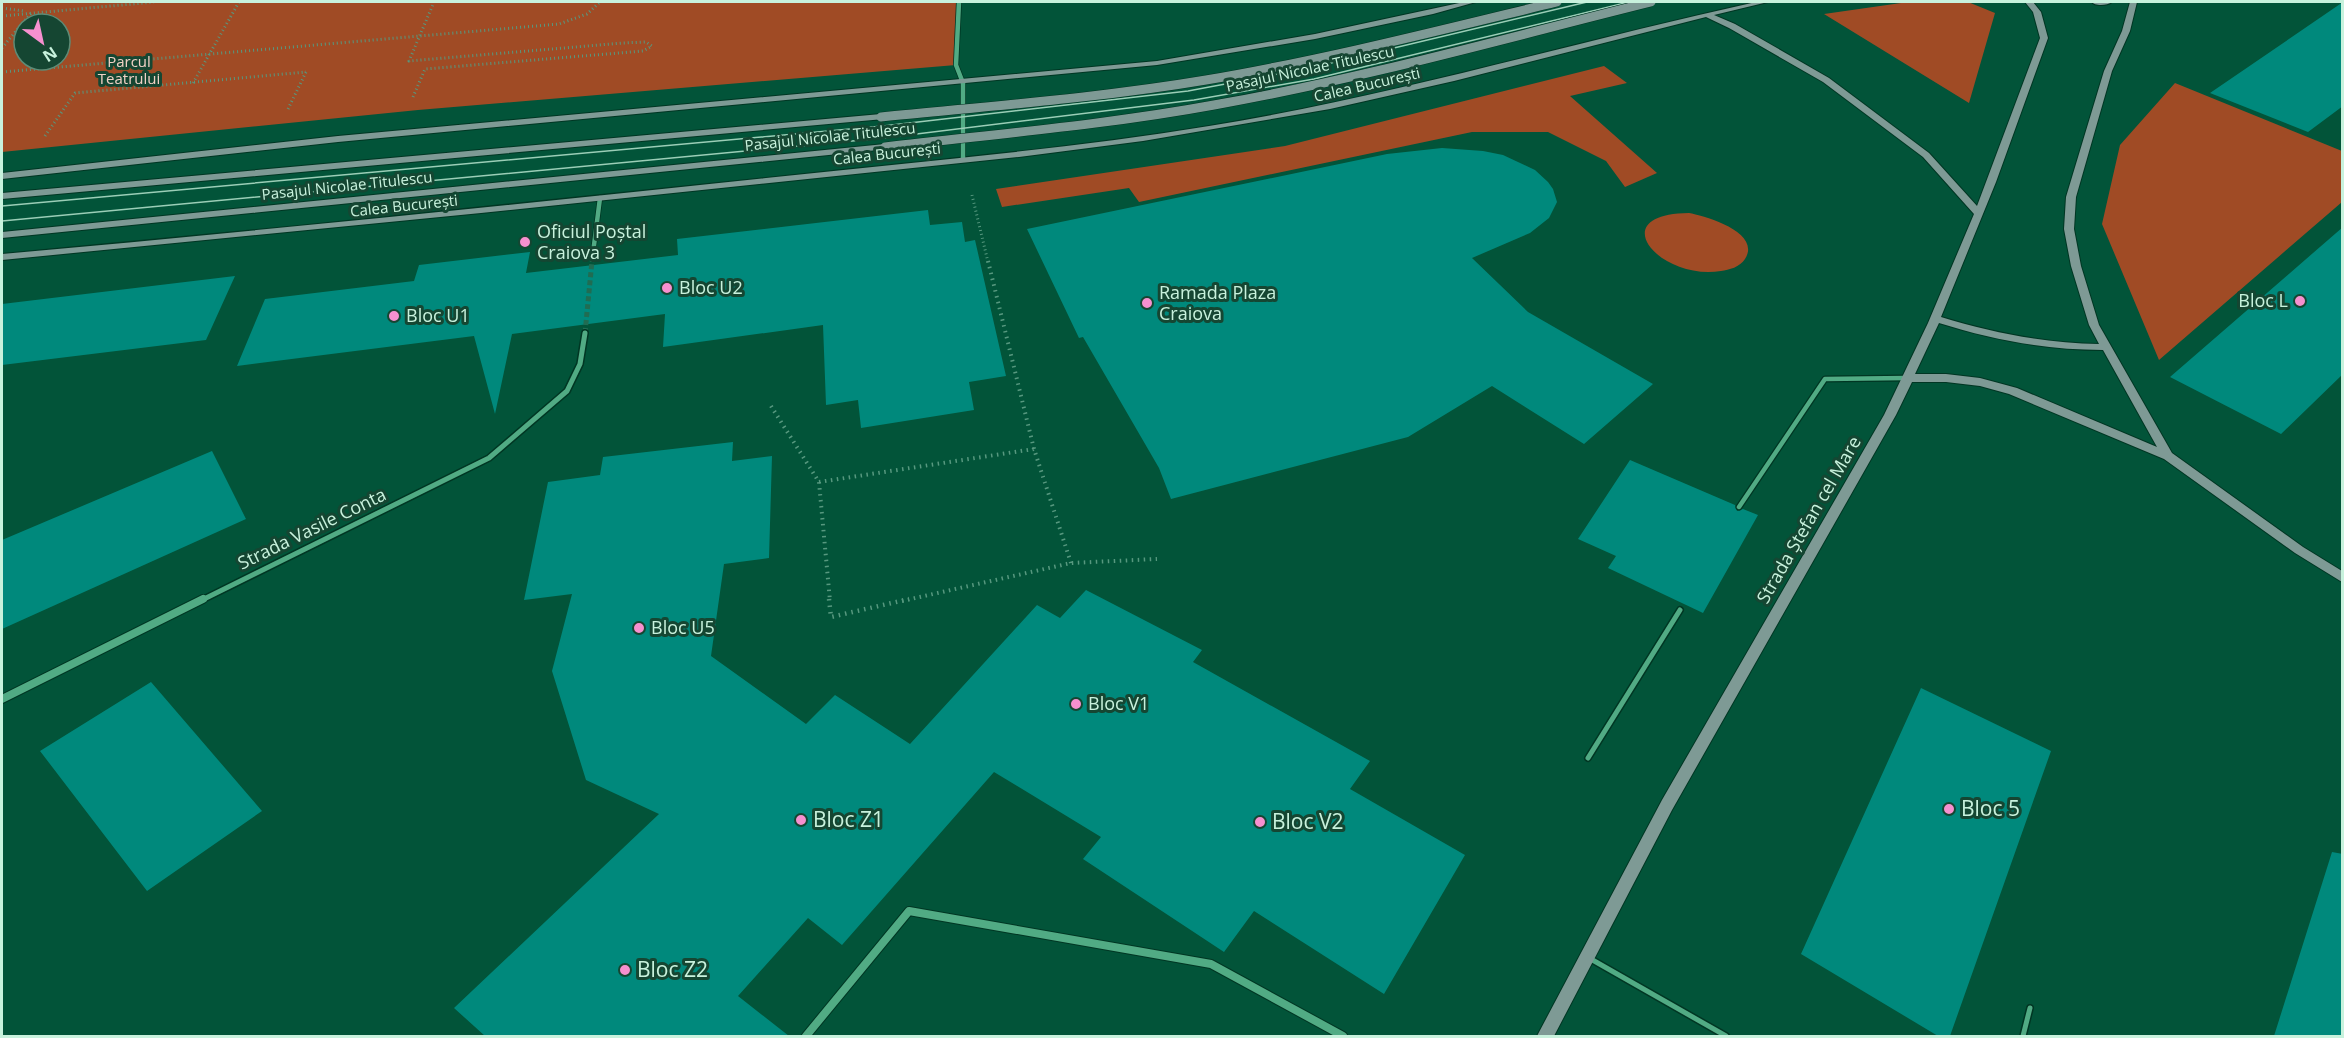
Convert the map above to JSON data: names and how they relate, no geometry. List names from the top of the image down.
{
  "streets": {
    "main road": ["Pasajul Nicolae Titulescu", "Calea București", "Strada Ștefan cel Mare"],
    "street": ["Strada Vasile Conta"]
  },
  "parks": ["Parcul Teatrului"],
  "places": [
    "Oficiul Poștal Craiova 3",
    "Bloc U2",
    "Bloc L",
    "Ramada Plaza Craiova",
    "Bloc U1",
    "Bloc U5",
    "Bloc V1",
    "Bloc 5",
    "Bloc Z1",
    "Bloc V2",
    "Bloc Z2"
  ],
  "north": "bottom right"
}
